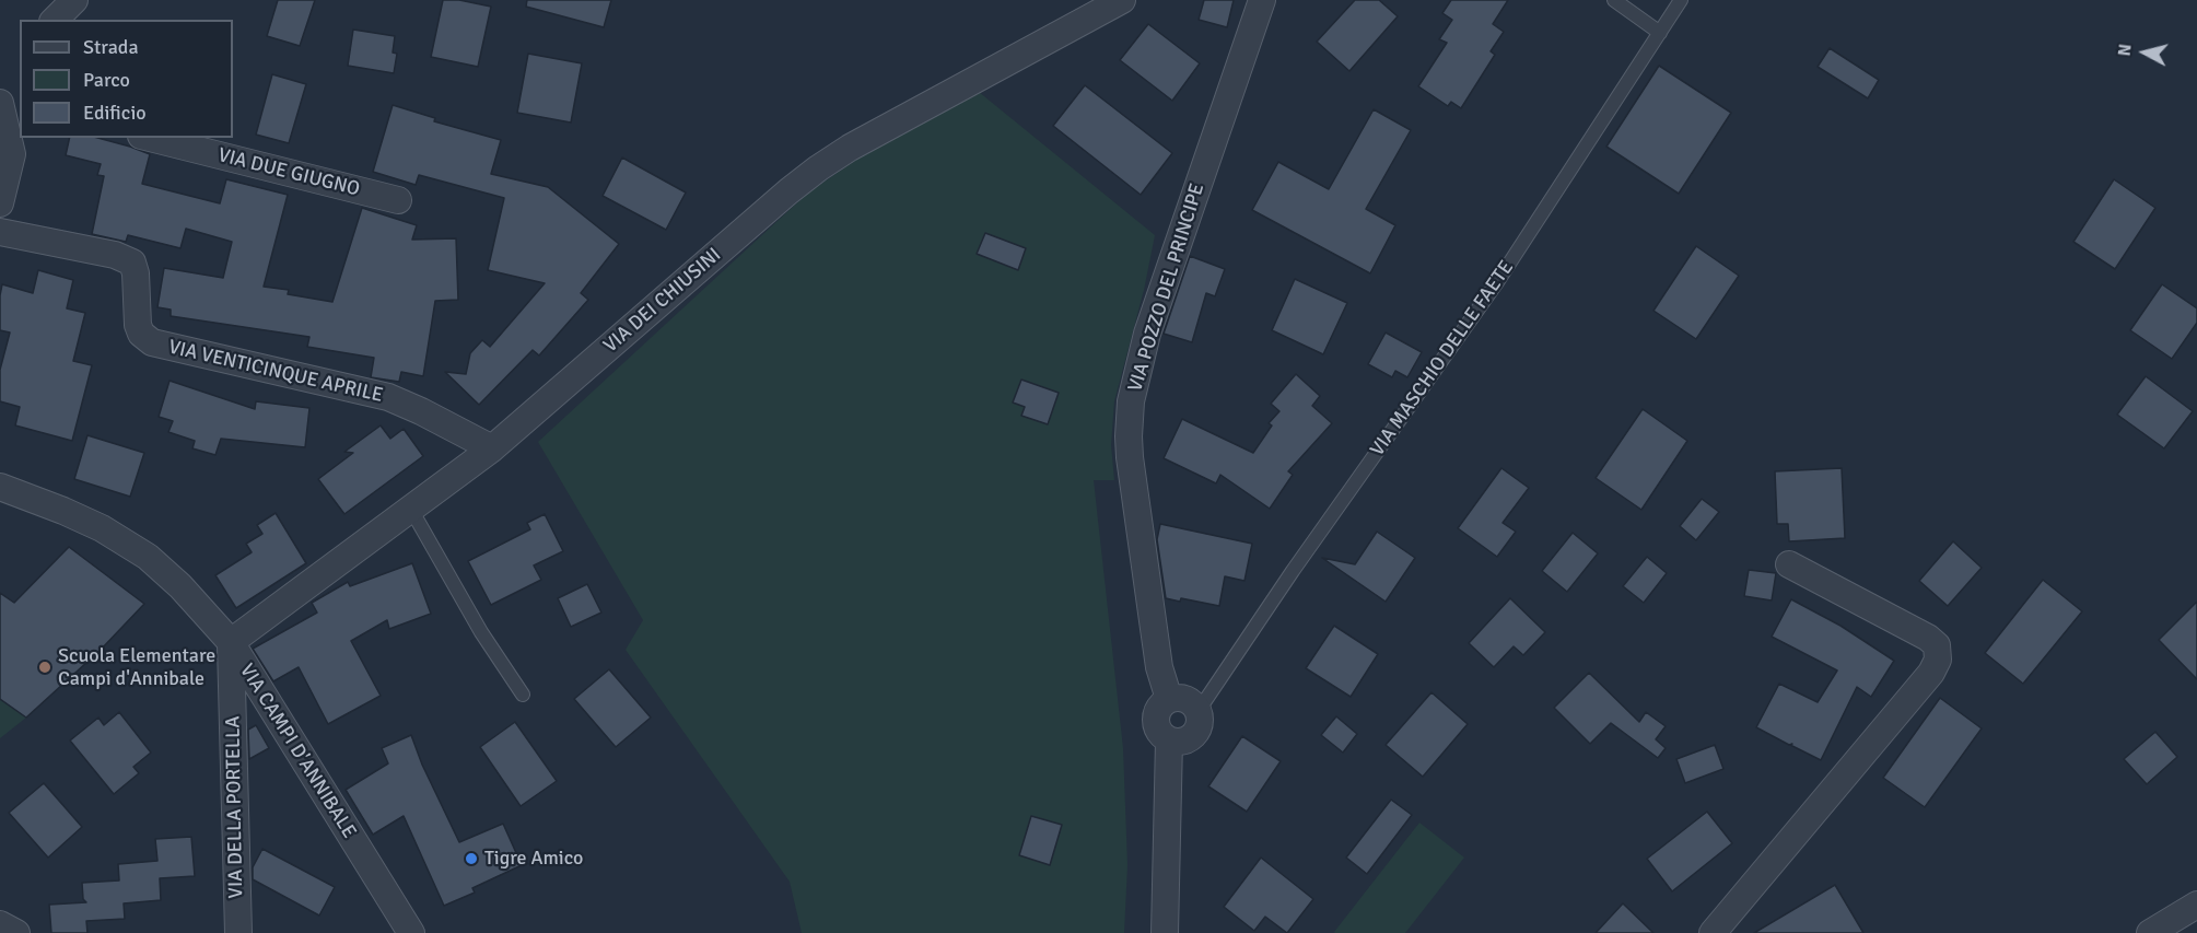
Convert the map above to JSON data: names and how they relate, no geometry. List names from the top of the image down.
{
  "streets": {
    "street": [
      "VIA DUE GIUGNO",
      "VIA POZZO DEL PRINCIPE",
      "VIA DEI CHIUSINI",
      "VIA VENTICINQUE APRILE",
      "VIA CAMPI D'ANNIBALE",
      "VIA DELLA PORTELLA"
    ],
    "lane": ["VIA MASCHIO DELLE FAETE"]
  },
  "crossings": [
    ["VIA POZZO DEL PRINCIPE", "VIA MASCHIO DELLE FAETE"],
    ["VIA DEI CHIUSINI", "VIA VENTICINQUE APRILE"],
    ["VIA DEI CHIUSINI", "VIA CAMPI D'ANNIBALE"],
    ["VIA DEI CHIUSINI", "VIA DELLA PORTELLA"],
    ["VIA CAMPI D'ANNIBALE", "VIA DELLA PORTELLA"]
  ],
  "places": ["Scuola Elementare Campi d'Annibale", "Tigre Amico"],
  "legend": ["Strada", "Parco", "Edificio"],
  "north": "left"
}
